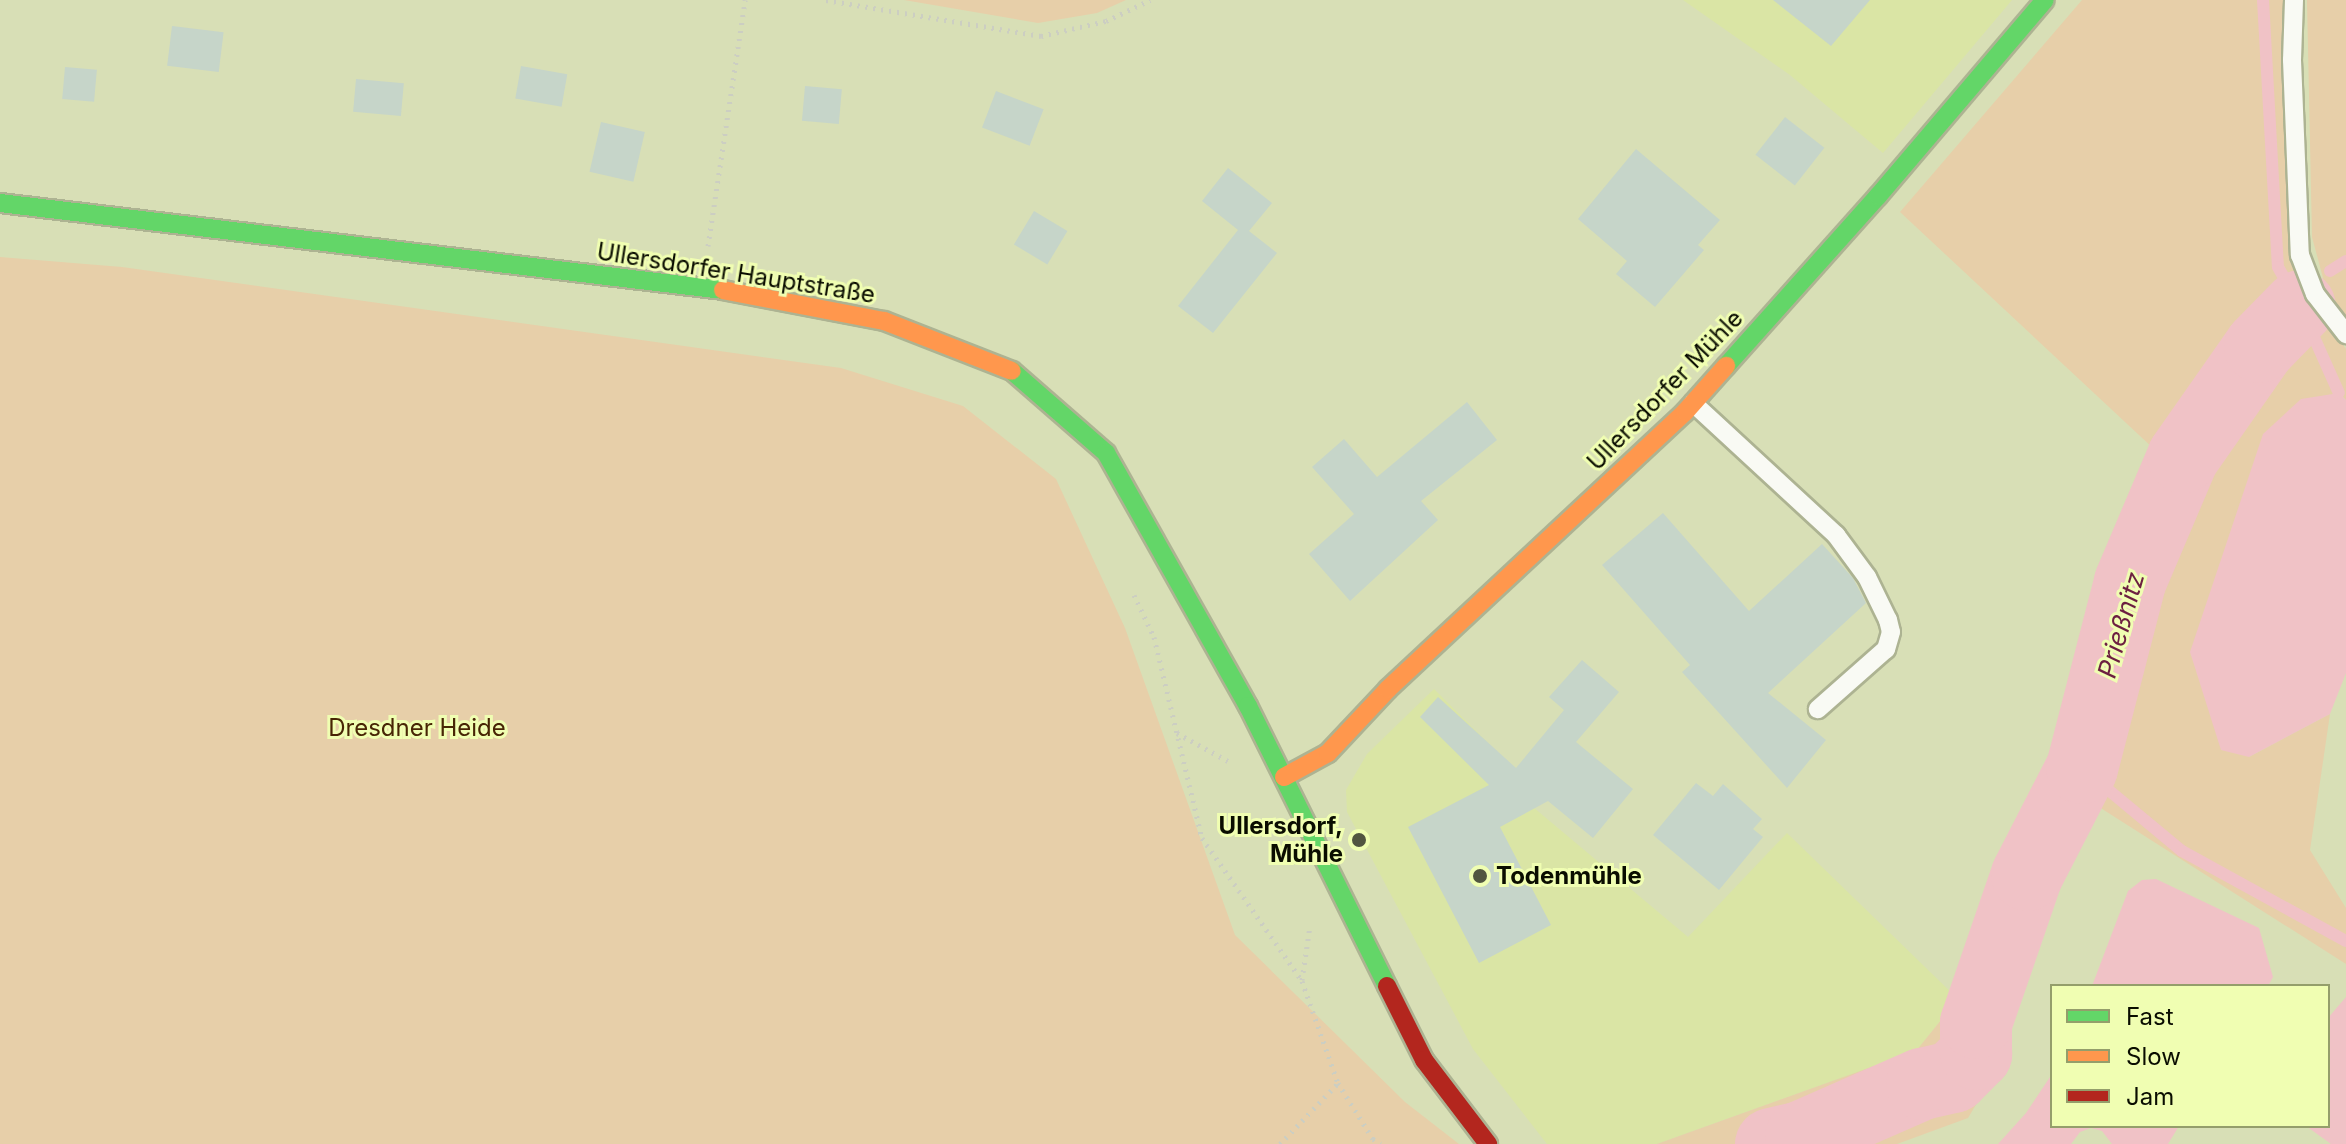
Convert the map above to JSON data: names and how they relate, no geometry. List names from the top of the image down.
{
  "streets": {
    "main road": ["Ullersdorfer Hauptstraße", "Ullersdorfer Mühle"]
  },
  "crossings": [
    ["Ullersdorfer Hauptstraße", "Ullersdorfer Mühle"]
  ],
  "water": ["Prießnitz"],
  "parks": ["Dresdner Heide"],
  "places": ["Ullersdorf, Mühle", "Todenmühle"],
  "legend": ["Fast", "Slow", "Jam"]
}
